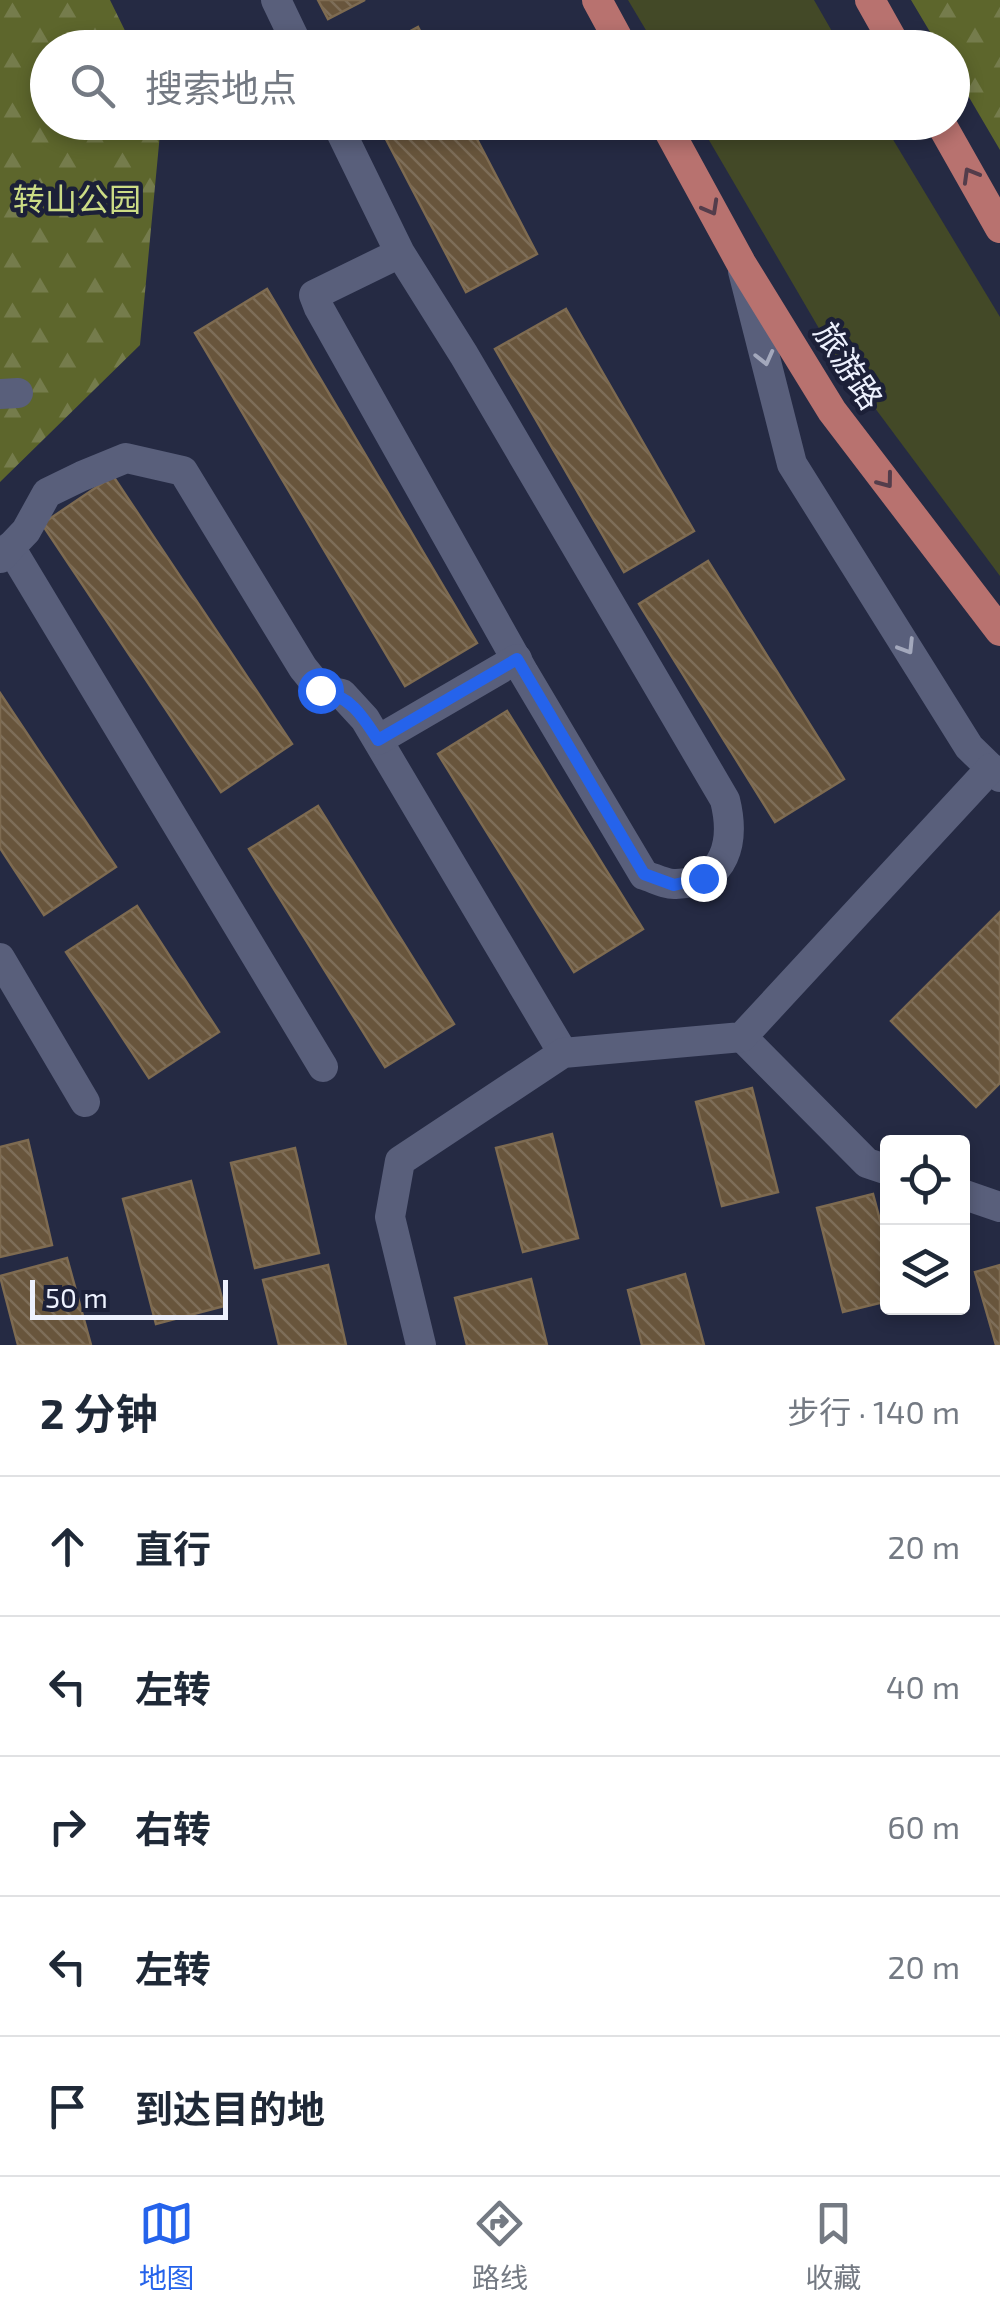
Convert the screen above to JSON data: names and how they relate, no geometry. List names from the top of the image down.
{
  "streets": {
    "main road": ["旅游路"]
  },
  "one_way": ["旅游路"],
  "parks": ["转山公园"],
  "scale_bar": "50 m",
  "page": {
    "search": "搜索地点",
    "scale": "50 m",
    "heading": ["2 分钟", "步行 · 140 m"],
    "list": [
      ["直行", "20 m"],
      ["左转", "40 m"],
      ["右转", "60 m"],
      ["左转", "20 m"],
      "到达目的地"
    ],
    "nav": ["地图", "路线", "收藏"]
  }
}
